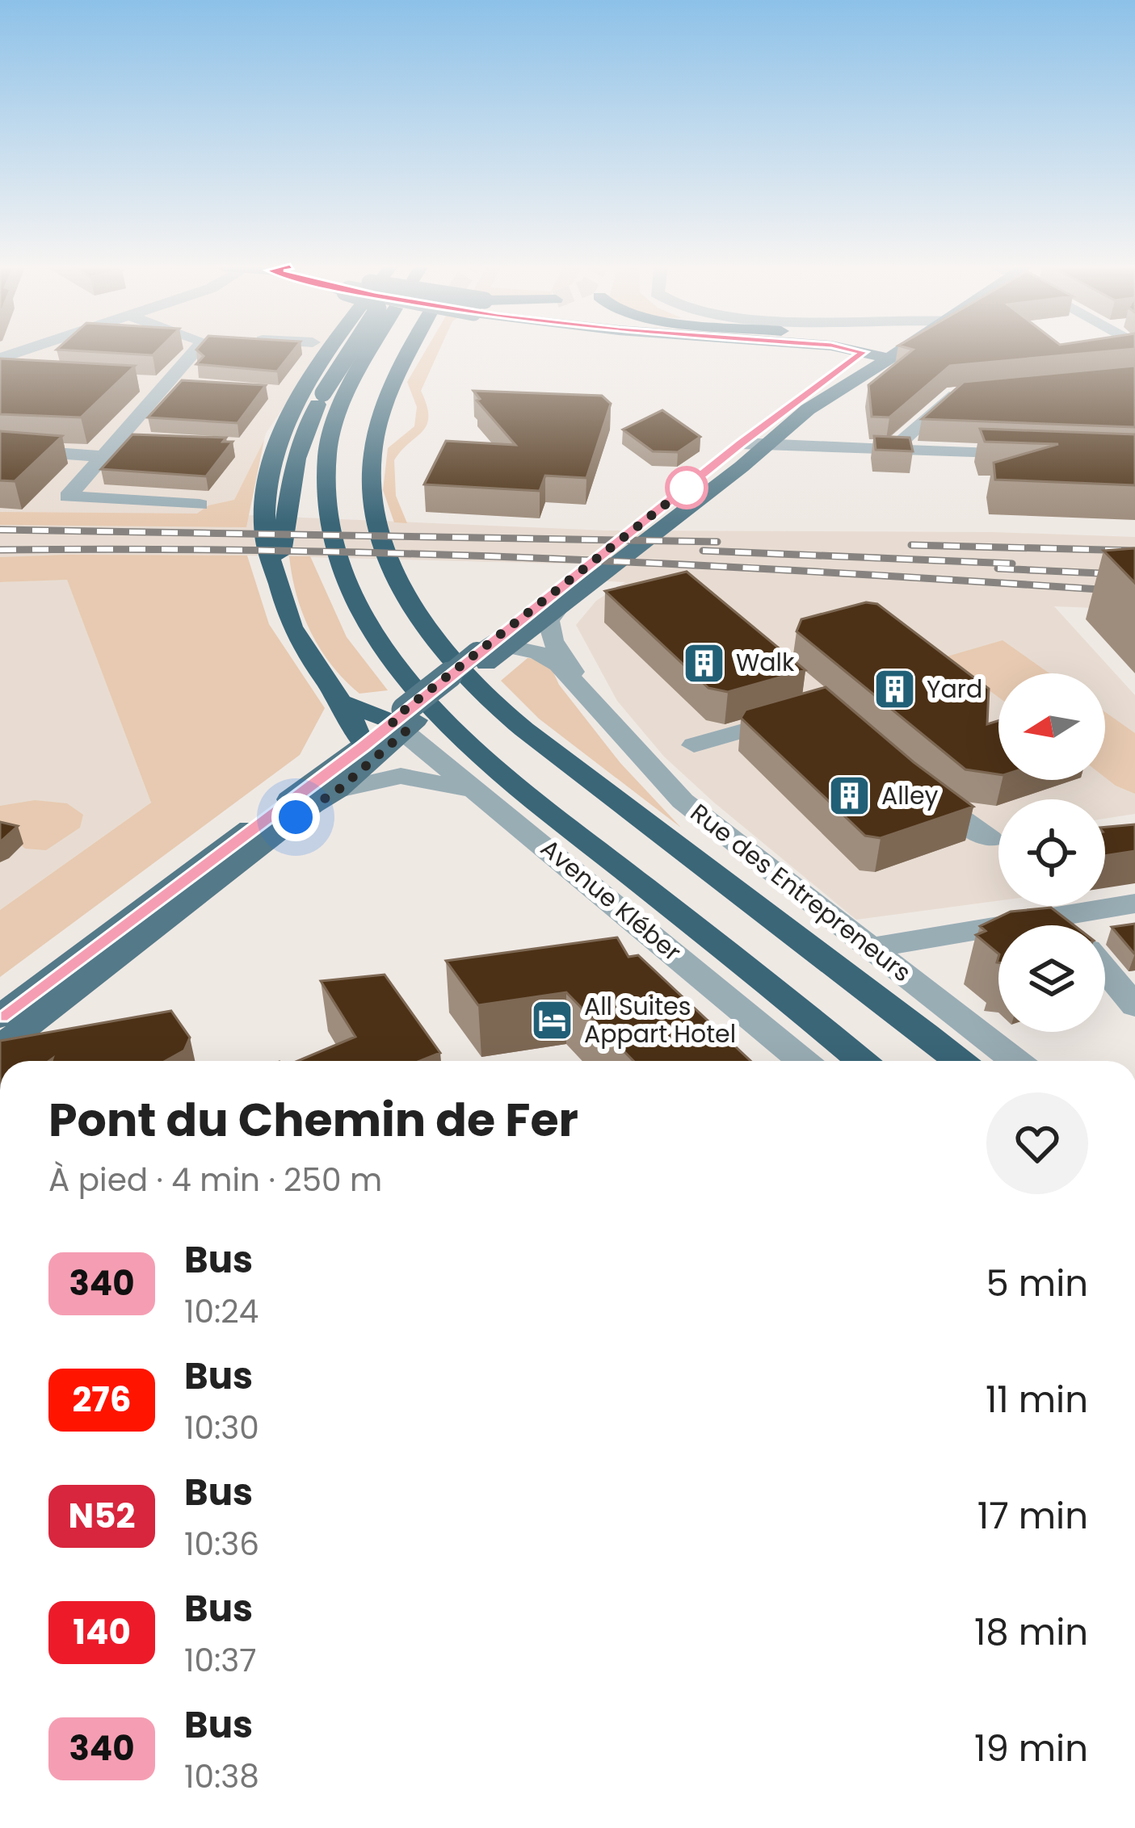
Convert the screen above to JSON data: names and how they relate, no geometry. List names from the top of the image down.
{
  "streets": {
    "street": ["Rue des Entrepreneurs", "Avenue Kléber"]
  },
  "places": {
    "building": ["Walk", "Yard", "Alley"],
    "hotel": ["All Suites Appart Hotel"]
  },
  "lines": ["bus line 340"],
  "north": "left",
  "page": {
    "heading": ["Pont du Chemin de Fer", "À pied · 4 min · 250 m"],
    "list": [
      {
        "mark": "340",
        "name": "Bus",
        "note": "10:24",
        "value": "5 min"
      },
      {
        "mark": "276",
        "name": "Bus",
        "note": "10:30",
        "value": "11 min"
      },
      {
        "mark": "N52",
        "name": "Bus",
        "note": "10:36",
        "value": "17 min"
      },
      {
        "mark": "140",
        "name": "Bus",
        "note": "10:37",
        "value": "18 min"
      },
      {
        "mark": "340",
        "name": "Bus",
        "note": "10:38",
        "value": "19 min"
      }
    ]
  }
}
